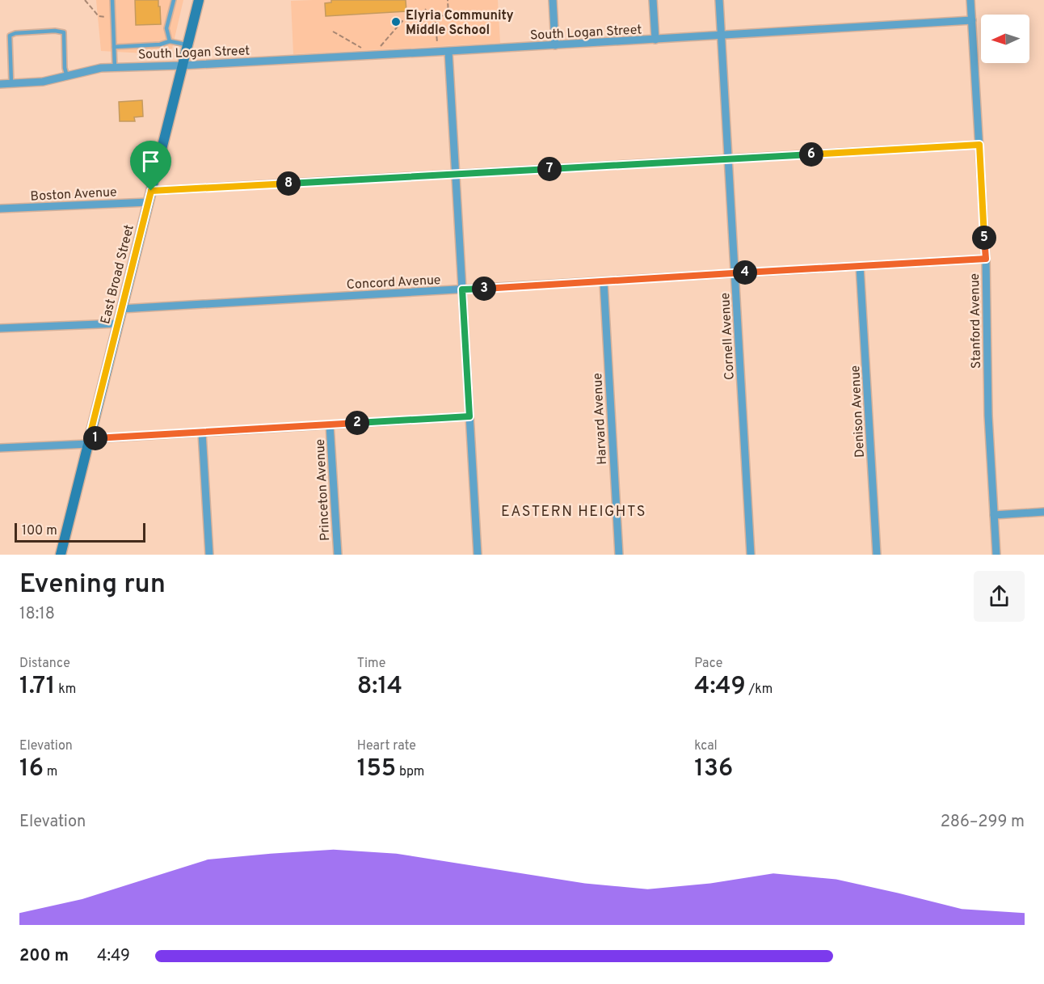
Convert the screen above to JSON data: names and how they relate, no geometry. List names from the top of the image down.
{
  "streets": {
    "street": [
      "South Logan Street",
      "Boston Avenue",
      "East Broad Street",
      "Concord Avenue",
      "Stanford Avenue",
      "Cornell Avenue",
      "Denison Avenue",
      "Harvard Avenue",
      "Princeton Avenue"
    ]
  },
  "crossings": [
    ["South Logan Street", "East Broad Street"],
    ["South Logan Street", "Stanford Avenue"],
    ["South Logan Street", "Cornell Avenue"],
    ["Boston Avenue", "East Broad Street"],
    ["East Broad Street", "Concord Avenue"],
    ["Concord Avenue", "Stanford Avenue"],
    ["Concord Avenue", "Cornell Avenue"],
    ["Concord Avenue", "Denison Avenue"],
    ["Concord Avenue", "Harvard Avenue"]
  ],
  "districts": ["EASTERN HEIGHTS"],
  "places": ["Elyria Community Middle School"],
  "scale_bar": "100 m",
  "north": "left",
  "page": {
    "pins": [
      "6",
      "7",
      "8",
      "5",
      "4",
      "3",
      "2",
      "1"
    ],
    "scale": "100 m",
    "heading": ["Evening run", "18:18"],
    "stats": [
      ["Distance", "1.71 km"],
      ["Time", "8:14"],
      ["Pace", "4:49 /km"],
      ["Elevation", "16 m"],
      ["Heart rate", "155 bpm"],
      ["kcal", "136"]
    ],
    "chart": ["Elevation", "286–299 m"],
    "list": [
      {
        "name": "200 m",
        "note": "4:49"
      }
    ]
  }
}
